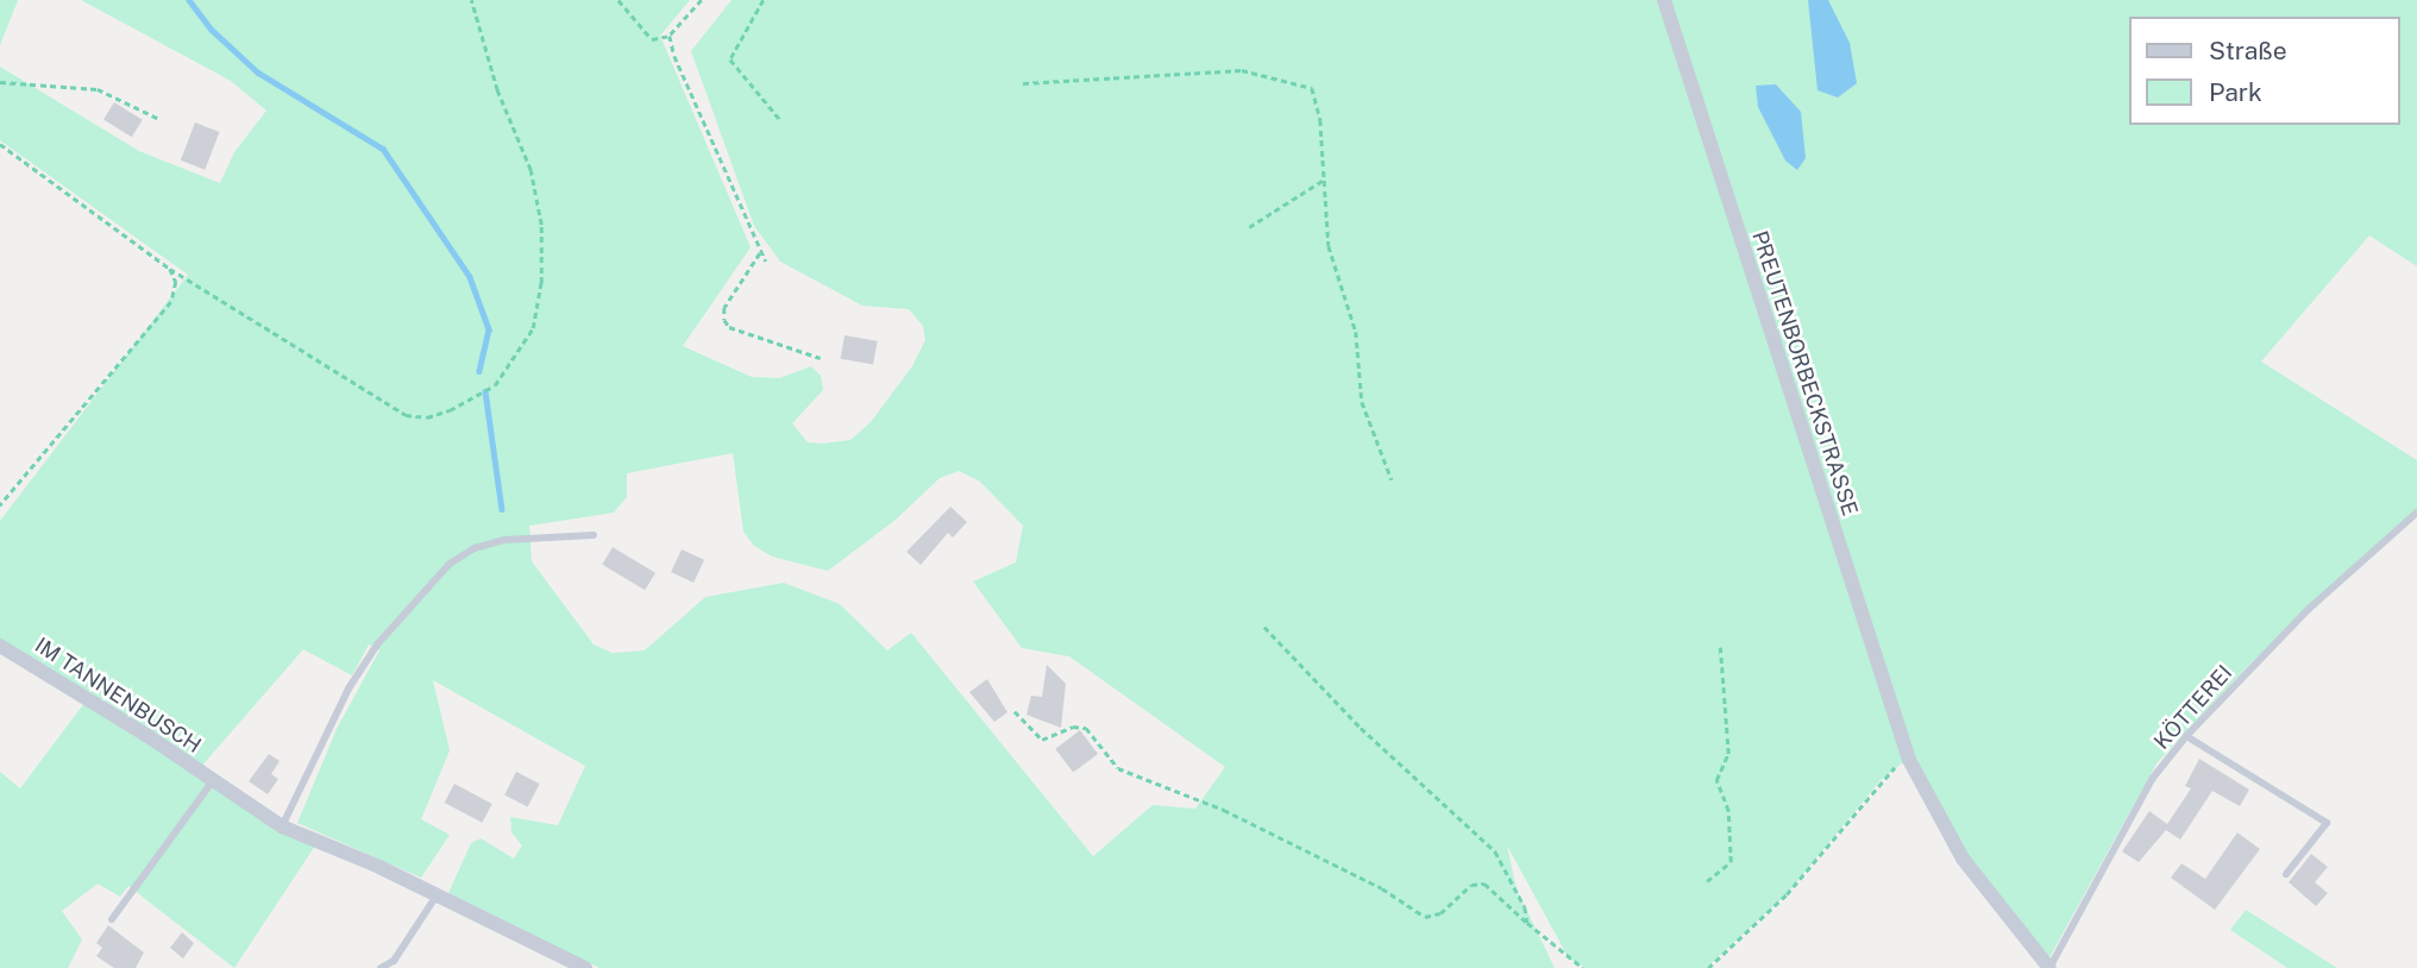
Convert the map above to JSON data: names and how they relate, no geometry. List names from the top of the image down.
{
  "streets": {
    "street": ["PREUTENBORBECKSTRASSE", "IM TANNENBUSCH"],
    "lane": ["KÖTTEREI"]
  },
  "crossings": [
    ["PREUTENBORBECKSTRASSE", "KÖTTEREI"]
  ],
  "legend": ["Straße", "Park"]
}
